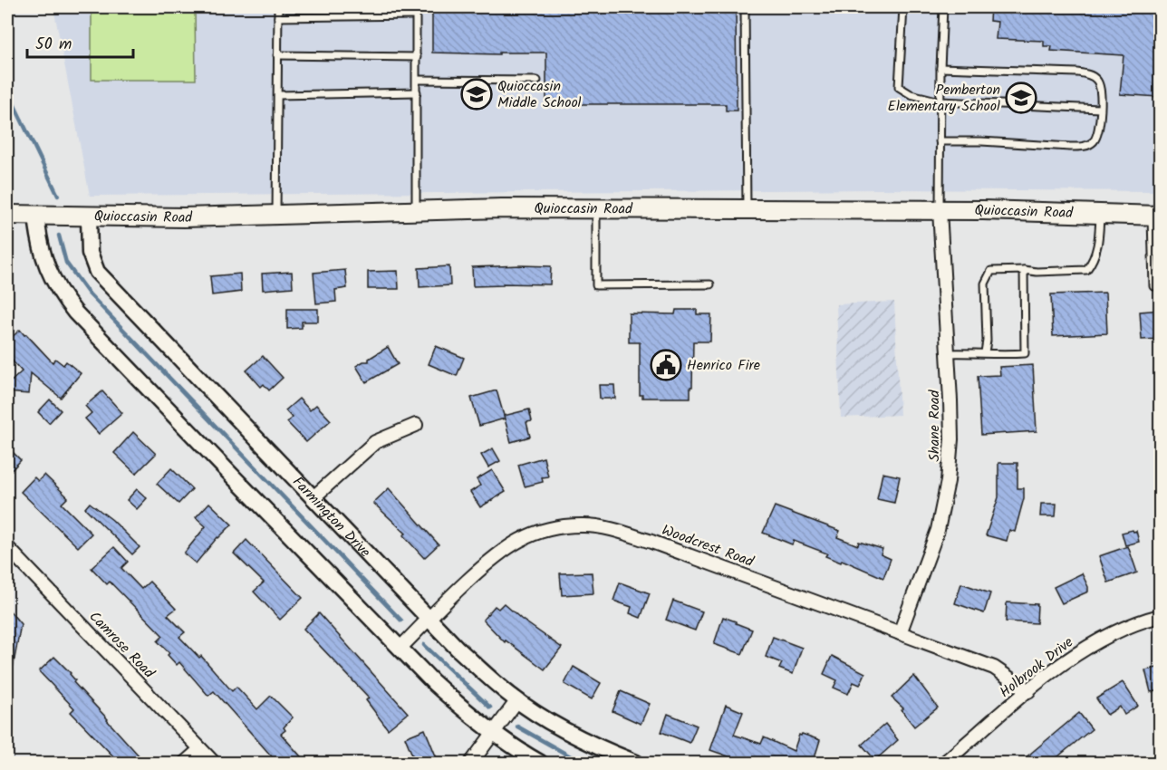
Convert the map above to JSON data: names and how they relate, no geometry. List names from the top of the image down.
{
  "streets": {
    "main road": ["Quioccasin Road"],
    "street": [
      "Shane Road",
      "Farmington Drive",
      "Woodcrest Road",
      "Camrose Road",
      "Holbrook Drive"
    ]
  },
  "crossings": [
    ["Quioccasin Road", "Shane Road"],
    ["Quioccasin Road", "Farmington Drive"],
    ["Shane Road", "Woodcrest Road"],
    ["Farmington Drive", "Woodcrest Road"],
    ["Woodcrest Road", "Holbrook Drive"]
  ],
  "places": {
    "school or university": ["Quioccasin Middle School", "Pemberton Elementary School"],
    "public building": ["Henrico Fire"]
  },
  "scale_bar": "50 m"
}
